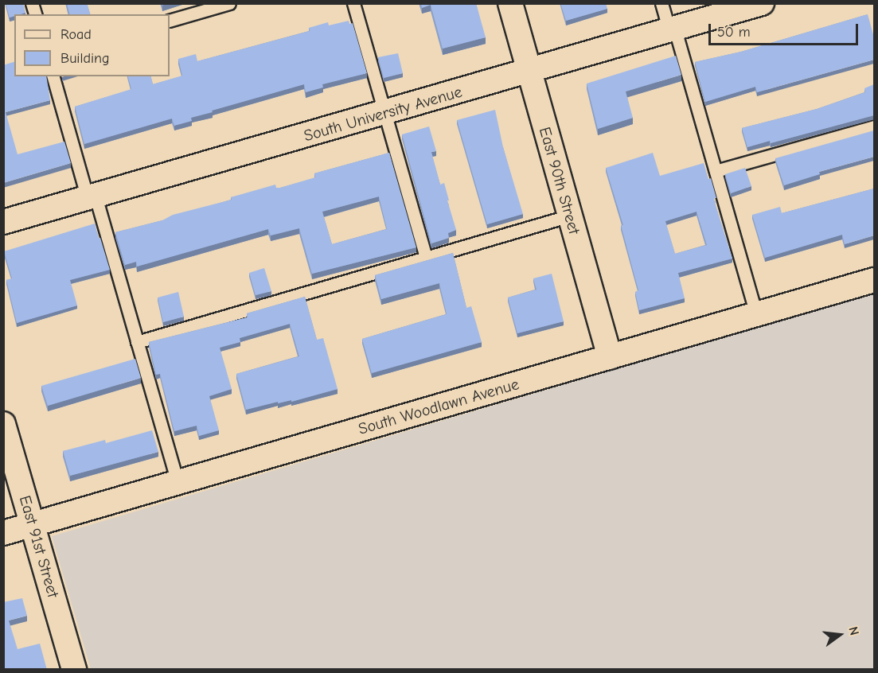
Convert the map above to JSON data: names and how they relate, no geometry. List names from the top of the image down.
{
  "streets": {
    "street": [
      "South University Avenue",
      "East 90th Street",
      "South Woodlawn Avenue",
      "East 91st Street"
    ]
  },
  "crossings": [
    ["South University Avenue", "East 90th Street"],
    ["East 90th Street", "South Woodlawn Avenue"],
    ["South Woodlawn Avenue", "East 91st Street"]
  ],
  "legend": ["Road", "Building"],
  "scale_bar": "50 m",
  "north": "right"
}
